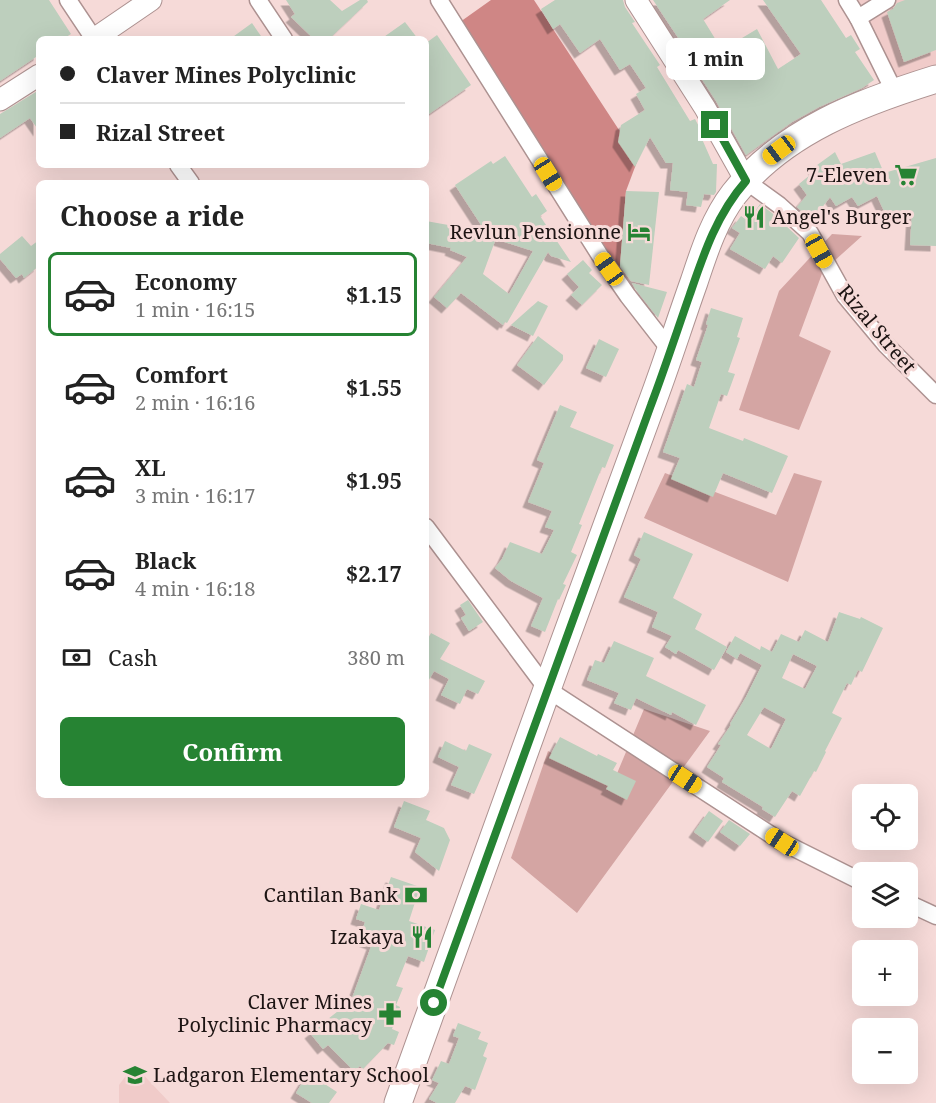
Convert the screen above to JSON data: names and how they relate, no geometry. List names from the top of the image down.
{
  "streets": {
    "street": ["Rizal Street"]
  },
  "places": {
    "supermarket": ["7-Eleven"],
    "restaurant": ["Angel's Burger", "Izakaya"],
    "hotel": ["Revlun Pensionne"],
    "bank": ["Cantilan Bank"],
    "pharmacy": ["Claver Mines Polyclinic Pharmacy"],
    "school or university": ["Ladgaron Elementary School"]
  },
  "page": {
    "banner": ["Claver Mines Polyclinic", "Rizal Street"],
    "bubble": "1 min",
    "heading": "Choose a ride",
    "list": [
      {
        "name": "Economy",
        "note": "1 min · 16:15",
        "value": "$1.15"
      },
      {
        "name": "Comfort",
        "note": "2 min · 16:16",
        "value": "$1.55"
      },
      {
        "name": "XL",
        "note": "3 min · 16:17",
        "value": "$1.95"
      },
      {
        "name": "Black",
        "note": "4 min · 16:18",
        "value": "$2.17"
      }
    ],
    "pay": ["Cash", "380 m"],
    "buttons": "Confirm",
    "map_buttons": ["+", "−"]
  }
}
